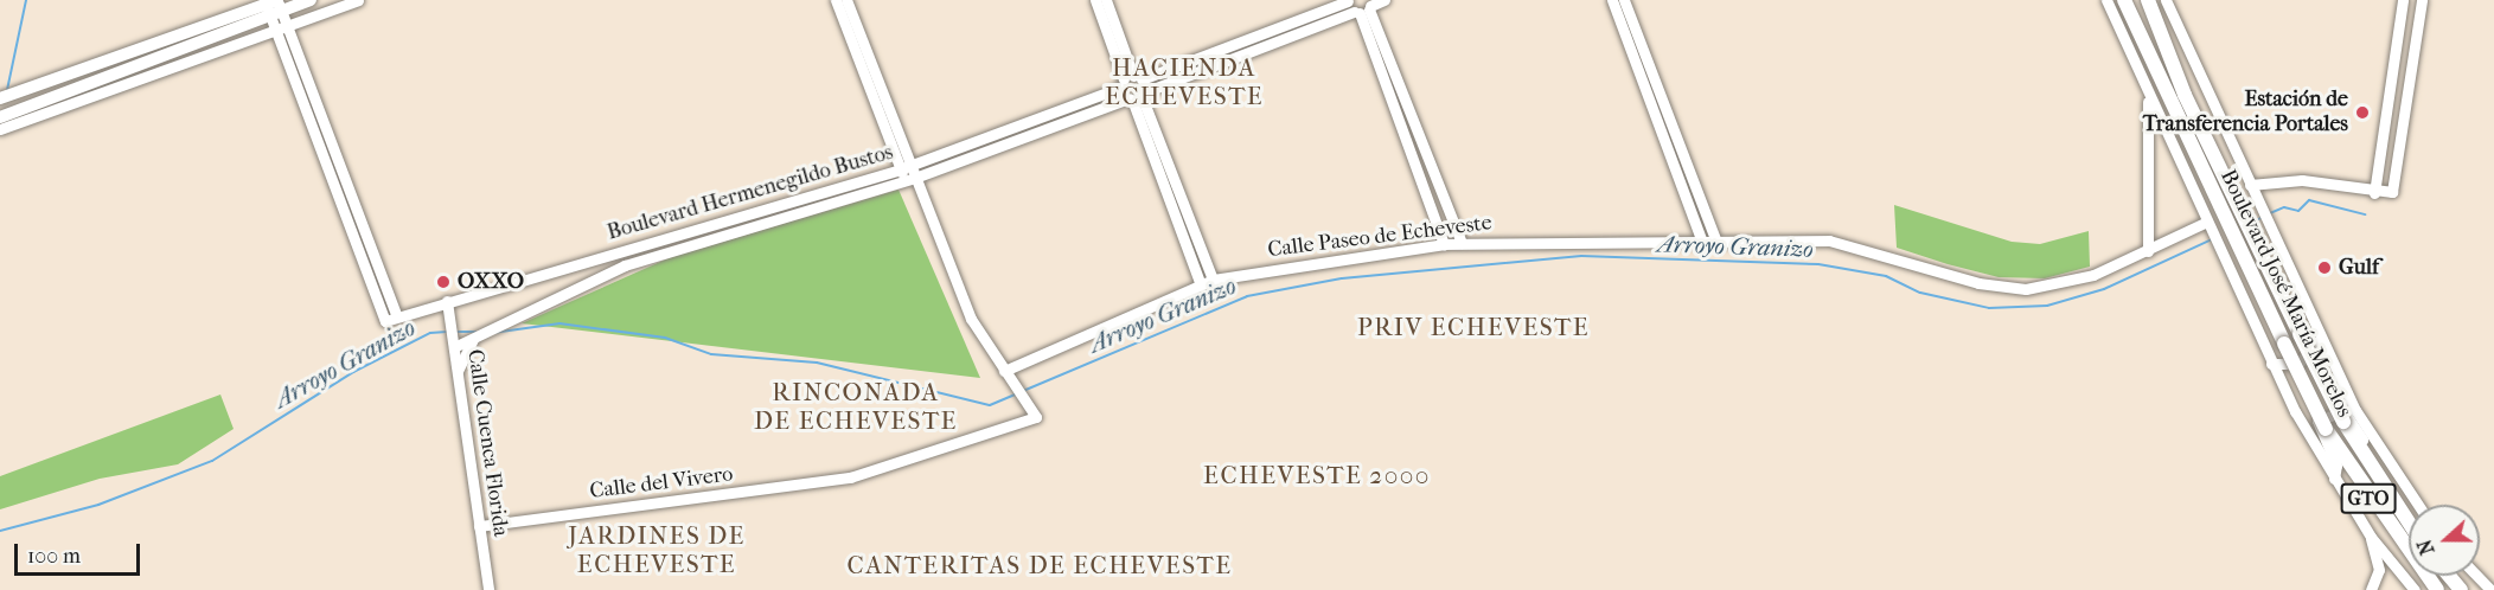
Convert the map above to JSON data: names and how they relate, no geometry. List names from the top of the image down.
{
  "streets": {
    "main road": ["Boulevard José María Morelos", "GTO"],
    "street": [
      "Boulevard Hermenegildo Bustos",
      "Calle Paseo de Echeveste",
      "Calle Cuenca Florida",
      "Calle del Vivero"
    ]
  },
  "crossings": [
    ["Boulevard Hermenegildo Bustos", "Calle Cuenca Florida"],
    ["Calle Paseo de Echeveste", "Calle del Vivero"],
    ["Calle Cuenca Florida", "Calle del Vivero"]
  ],
  "districts": [
    "HACIENDA ECHEVESTE",
    "PRIV ECHEVESTE",
    "RINCONADA DE ECHEVESTE",
    "ECHEVESTE 2000",
    "JARDINES DE ECHEVESTE",
    "CANTERITAS DE ECHEVESTE"
  ],
  "water": ["Arroyo Granizo"],
  "places": ["Estación de Transferencia Portales", "Gulf", "OXXO"],
  "scale_bar": "100 m",
  "north": "left"
}
